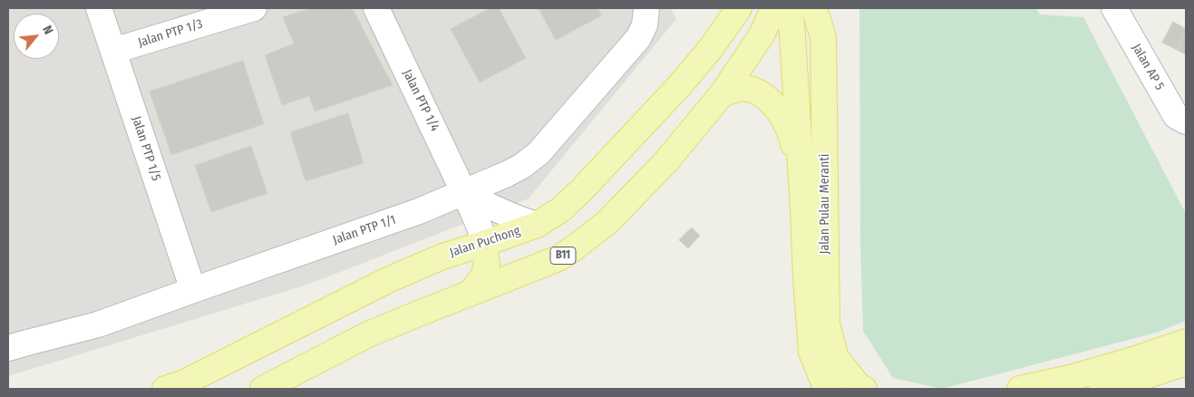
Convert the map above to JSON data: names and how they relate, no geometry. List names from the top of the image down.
{
  "streets": {
    "main road": ["Jalan Pulau Meranti", "Jalan Puchong", "B11"],
    "street": [
      "Jalan PTP 1/3",
      "Jalan AP 5",
      "Jalan PTP 1/4",
      "Jalan PTP 1/5",
      "Jalan PTP 1/1"
    ]
  },
  "crossings": [
    ["Jalan PTP 1/3", "Jalan PTP 1/5"],
    ["Jalan PTP 1/4", "Jalan PTP 1/1"],
    ["Jalan PTP 1/4", "Jalan Puchong"],
    ["Jalan PTP 1/5", "Jalan PTP 1/1"]
  ],
  "north": "top right"
}
